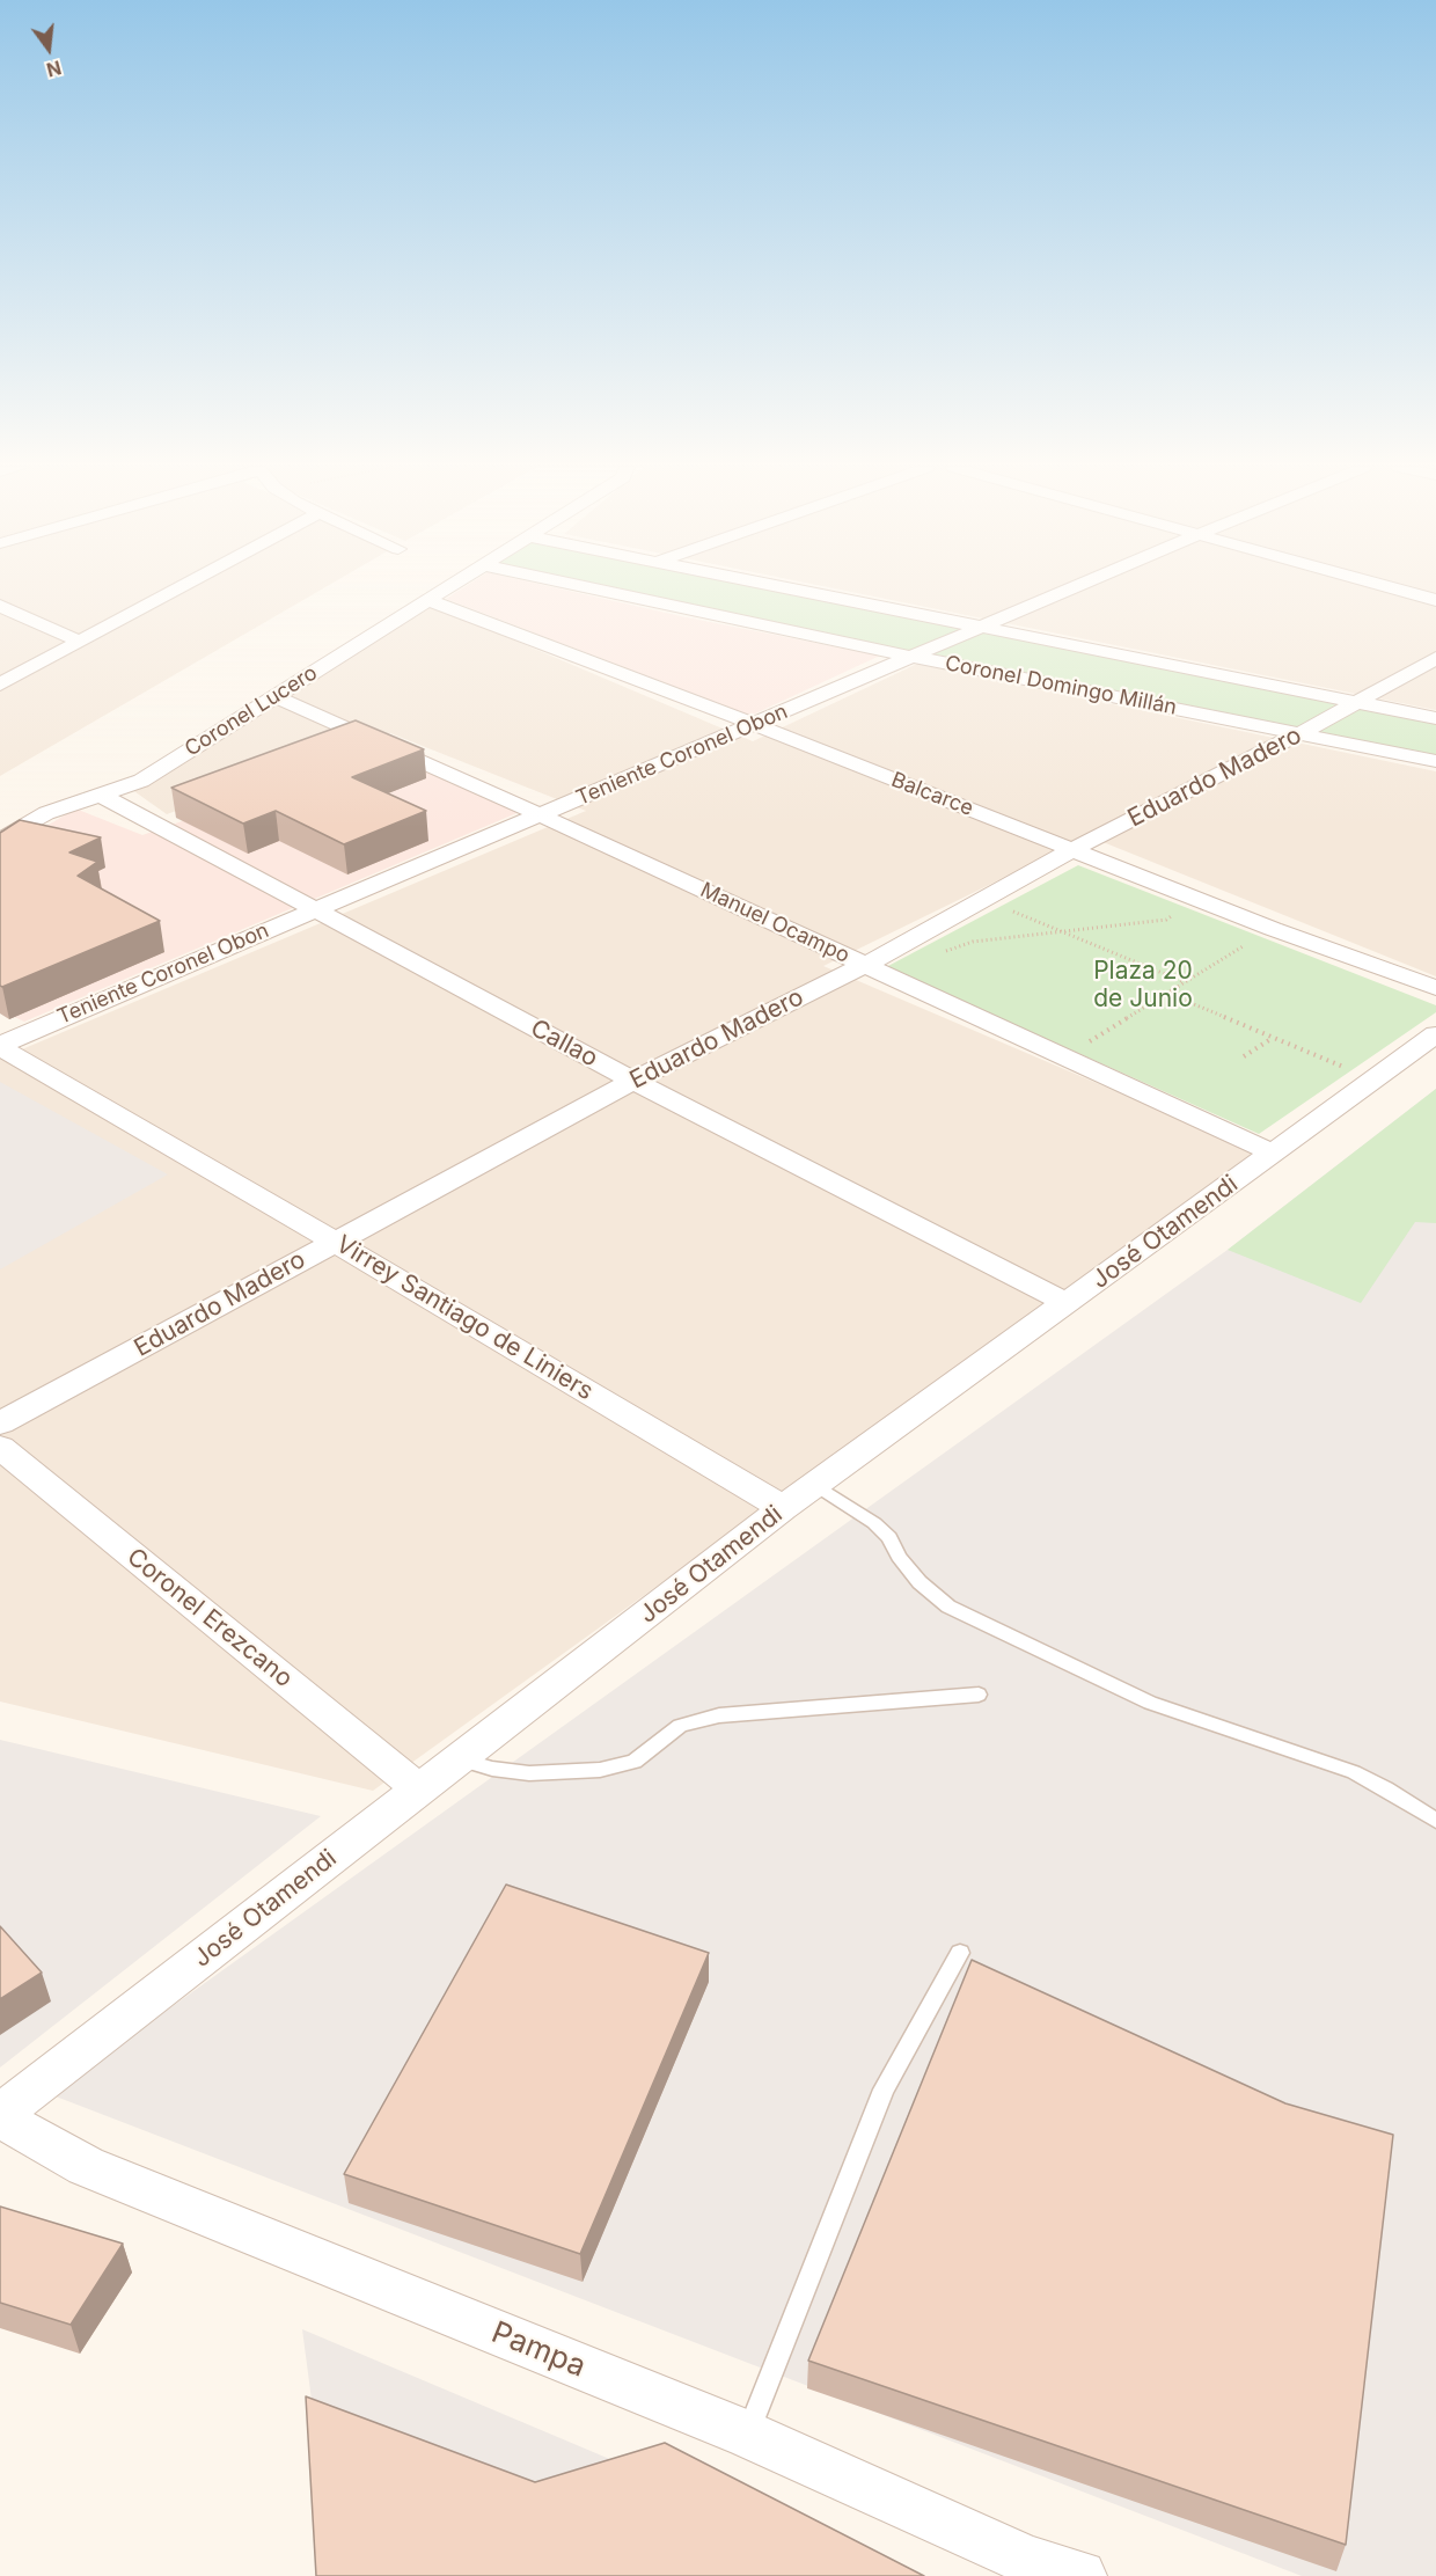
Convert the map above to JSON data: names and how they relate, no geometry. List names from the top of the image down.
{
  "streets": {
    "street": [
      "Coronel Domingo Millán",
      "Coronel Lucero",
      "Teniente Coronel Obon",
      "Eduardo Madero",
      "Balcarce",
      "Manuel Ocampo",
      "Callao",
      "José Otamendi",
      "Virrey Santiago de Liniers",
      "Coronel Erezcano",
      "Pampa"
    ]
  },
  "crossings": [
    ["Coronel Domingo Millán", "Teniente Coronel Obon"],
    ["Coronel Domingo Millán", "Eduardo Madero"],
    ["Coronel Lucero", "Balcarce"],
    ["Coronel Lucero", "Manuel Ocampo"],
    ["Coronel Lucero", "Callao"],
    ["Teniente Coronel Obon", "Balcarce"],
    ["Teniente Coronel Obon", "Manuel Ocampo"],
    ["Teniente Coronel Obon", "Callao"],
    ["Teniente Coronel Obon", "Virrey Santiago de Liniers"],
    ["Eduardo Madero", "Balcarce"],
    ["Eduardo Madero", "Manuel Ocampo"],
    ["Eduardo Madero", "Callao"],
    ["Eduardo Madero", "Virrey Santiago de Liniers"],
    ["Manuel Ocampo", "José Otamendi"],
    ["Callao", "José Otamendi"],
    ["José Otamendi", "Virrey Santiago de Liniers"],
    ["José Otamendi", "Coronel Erezcano"],
    ["José Otamendi", "Pampa"]
  ],
  "parks": ["Plaza 20 de Junio"],
  "north": "bottom"
}
